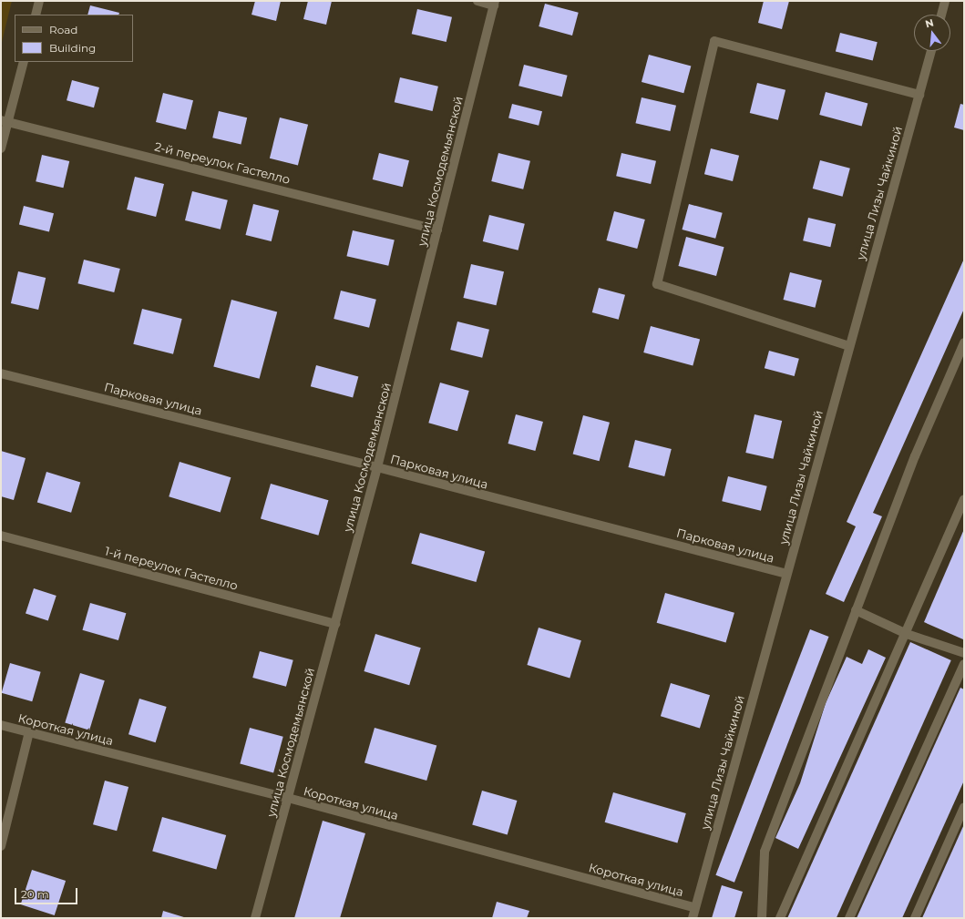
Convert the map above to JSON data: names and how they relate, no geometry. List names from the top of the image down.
{
  "streets": {
    "street": [
      "2-й переулок Гастелло",
      "улица Космодемьянской",
      "улица Лизы Чайкиной",
      "Парковая улица",
      "1-й переулок Гастелло",
      "Короткая улица"
    ]
  },
  "crossings": [
    ["2-й переулок Гастелло", "улица Космодемьянской"],
    ["улица Космодемьянской", "Парковая улица"],
    ["улица Космодемьянской", "1-й переулок Гастелло"],
    ["улица Космодемьянской", "Короткая улица"],
    ["улица Лизы Чайкиной", "Парковая улица"],
    ["улица Лизы Чайкиной", "Короткая улица"]
  ],
  "legend": ["Road", "Building"],
  "scale_bar": "20 m",
  "north": "top"
}
